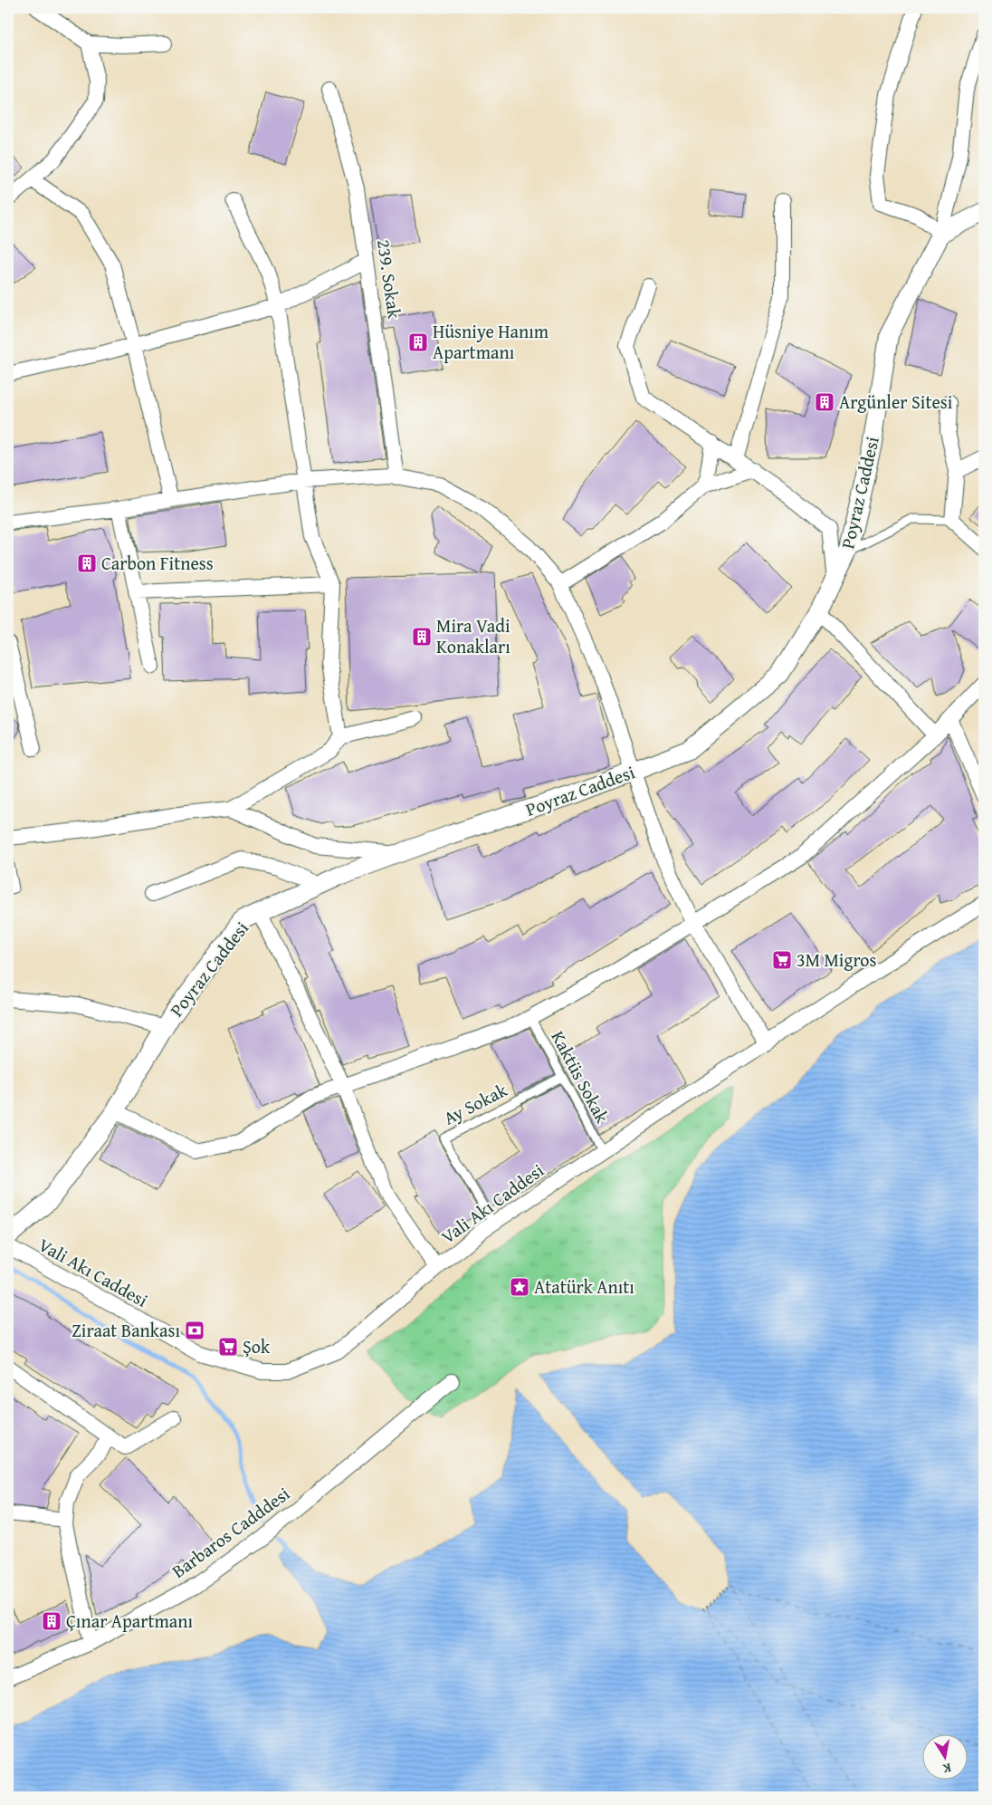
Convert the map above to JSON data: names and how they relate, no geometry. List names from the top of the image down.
{
  "streets": {
    "street": [
      "239. Sokak",
      "Poyraz Caddesi",
      "Vali Akı Caddesi",
      "Barbaros Cadddesi"
    ],
    "lane": ["Kaktüs Sokak", "Ay Sokak"]
  },
  "crossings": [
    ["Kaktüs Sokak", "Ay Sokak"],
    ["Kaktüs Sokak", "Vali Akı Caddesi"],
    ["Ay Sokak", "Vali Akı Caddesi"]
  ],
  "places": {
    "building": [
      "Hüsniye Hanım Apartmanı",
      "Argünler Sitesi",
      "Carbon Fitness",
      "Mira Vadi Konakları",
      "Çınar Apartmanı"
    ],
    "supermarket": ["3M Migros", "Şok"],
    "place": ["Atatürk Anıtı"],
    "bank": ["Ziraat Bankası"]
  },
  "north": "bottom"
}
